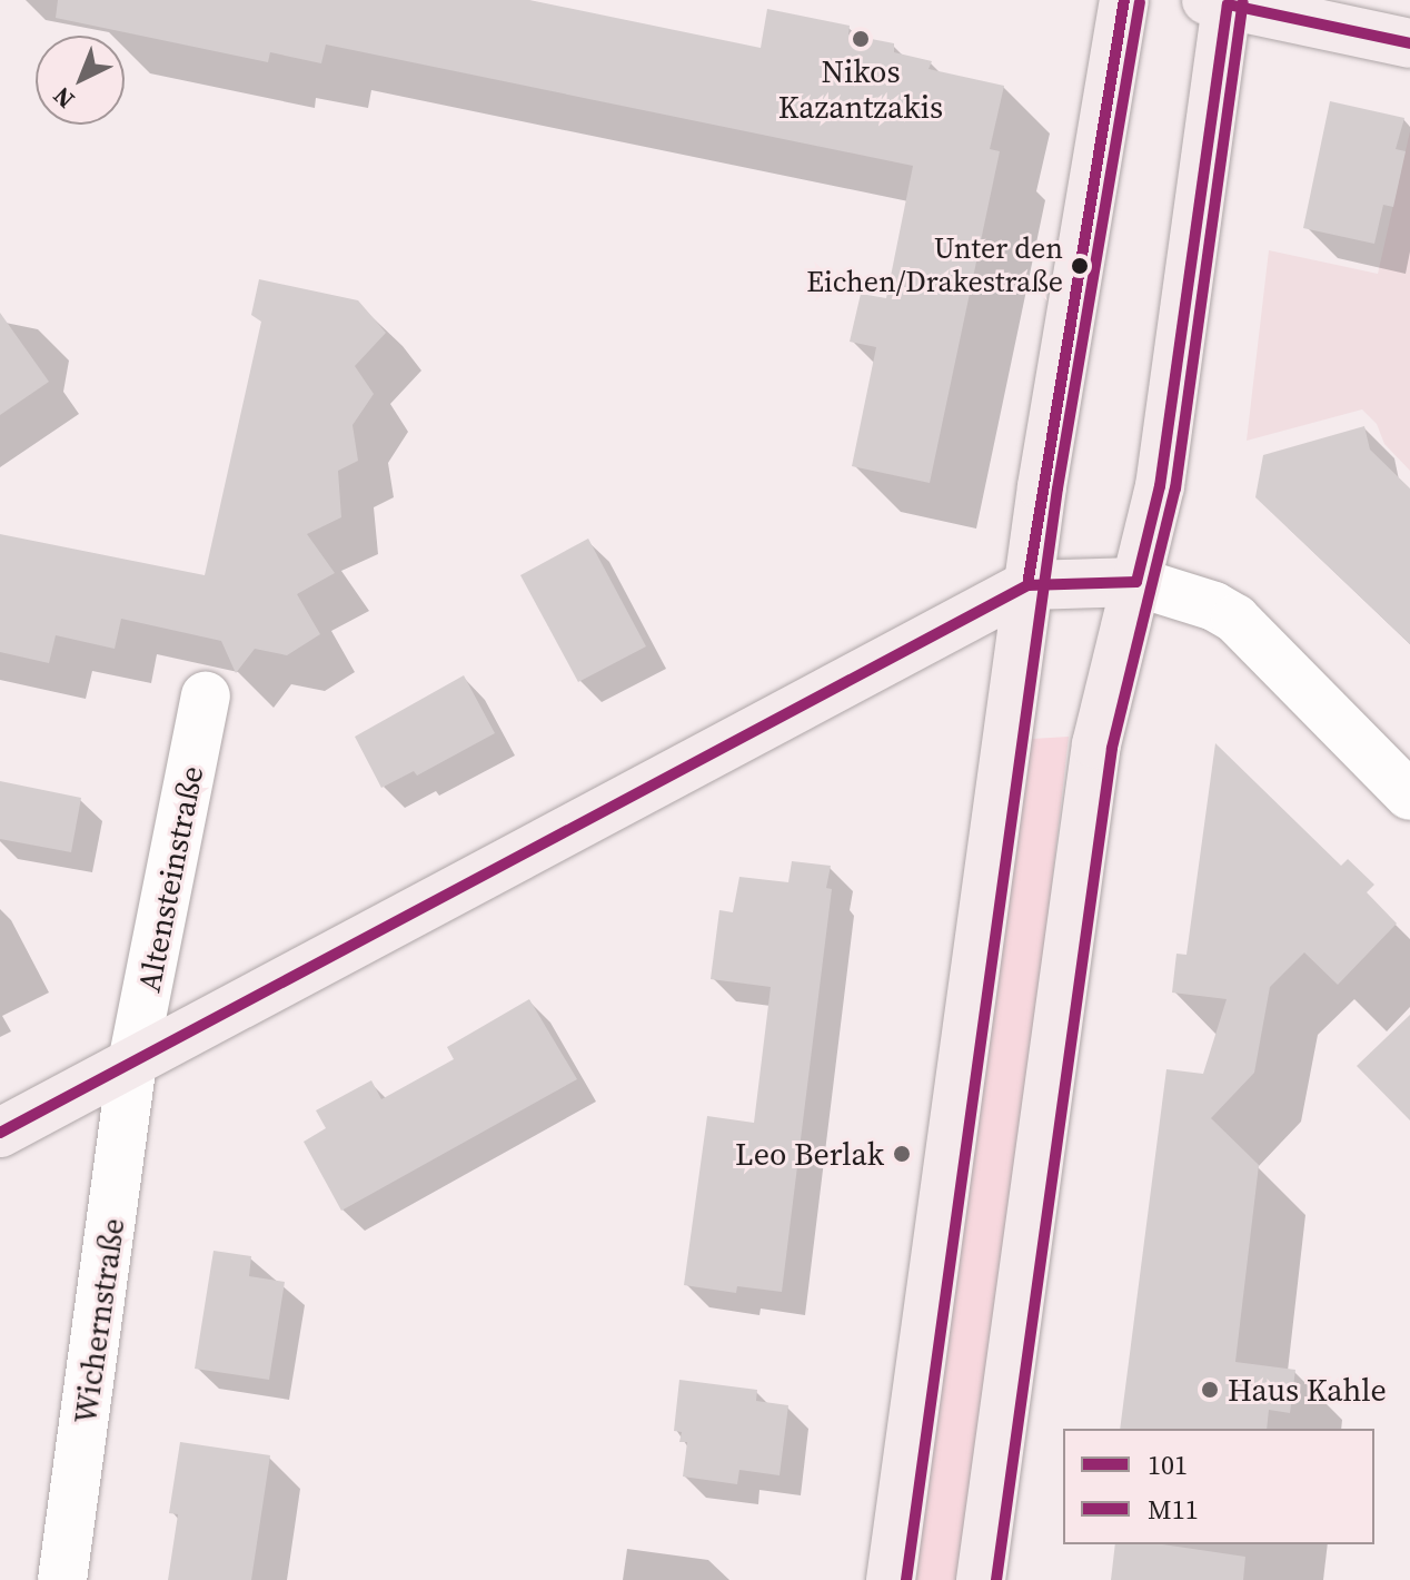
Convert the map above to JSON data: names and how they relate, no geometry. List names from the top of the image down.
{
  "streets": {
    "main road": ["Altensteinstraße"],
    "street": ["Wichernstraße"]
  },
  "crossings": [
    ["Altensteinstraße", "Wichernstraße"]
  ],
  "places": [
    "Nikos Kazantzakis",
    "Unter den Eichen/Drakestraße",
    "Leo Berlak",
    "Haus Kahle"
  ],
  "lines": ["transit line 101", "transit line M11"],
  "legend": ["101", "M11"],
  "north": "bottom left"
}
